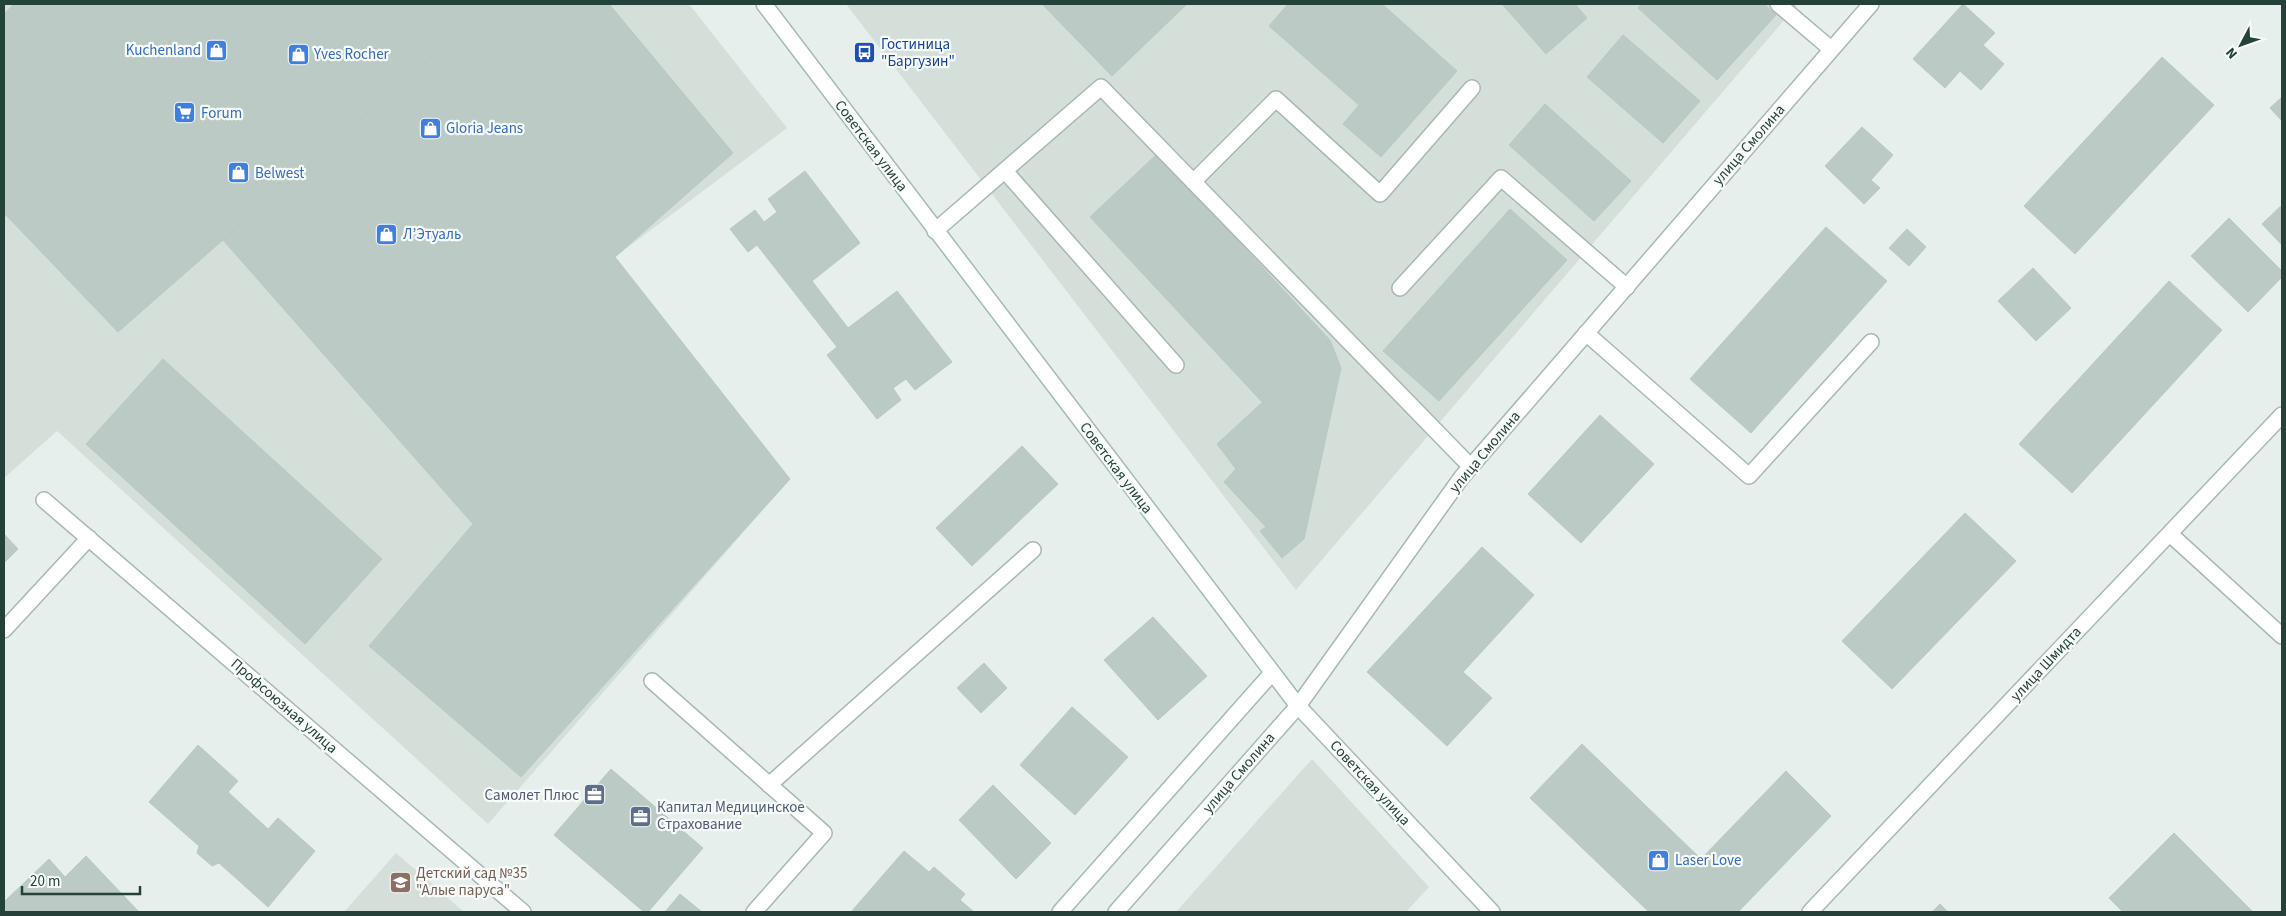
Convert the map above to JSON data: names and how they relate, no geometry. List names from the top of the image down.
{
  "streets": {
    "street": [
      "улица Смолина",
      "Советская улица",
      "улица Шмидта",
      "Профсоюзная улица"
    ]
  },
  "crossings": [
    ["улица Смолина", "Советская улица"]
  ],
  "places": {
    "shop": [
      "Kuchenland",
      "Yves Rocher",
      "Gloria Jeans",
      "Belwest",
      "Л’Этуаль",
      "Laser Love"
    ],
    "bus stop": ["Гостиница \"Баргузин\""],
    "supermarket": ["Forum"],
    "office": ["Самолет Плюс", "Капитал Медицинское Страхование"],
    "school or university": ["Детский сад №35 \"Алые паруса\""]
  },
  "scale_bar": "20 m",
  "north": "bottom left"
}
